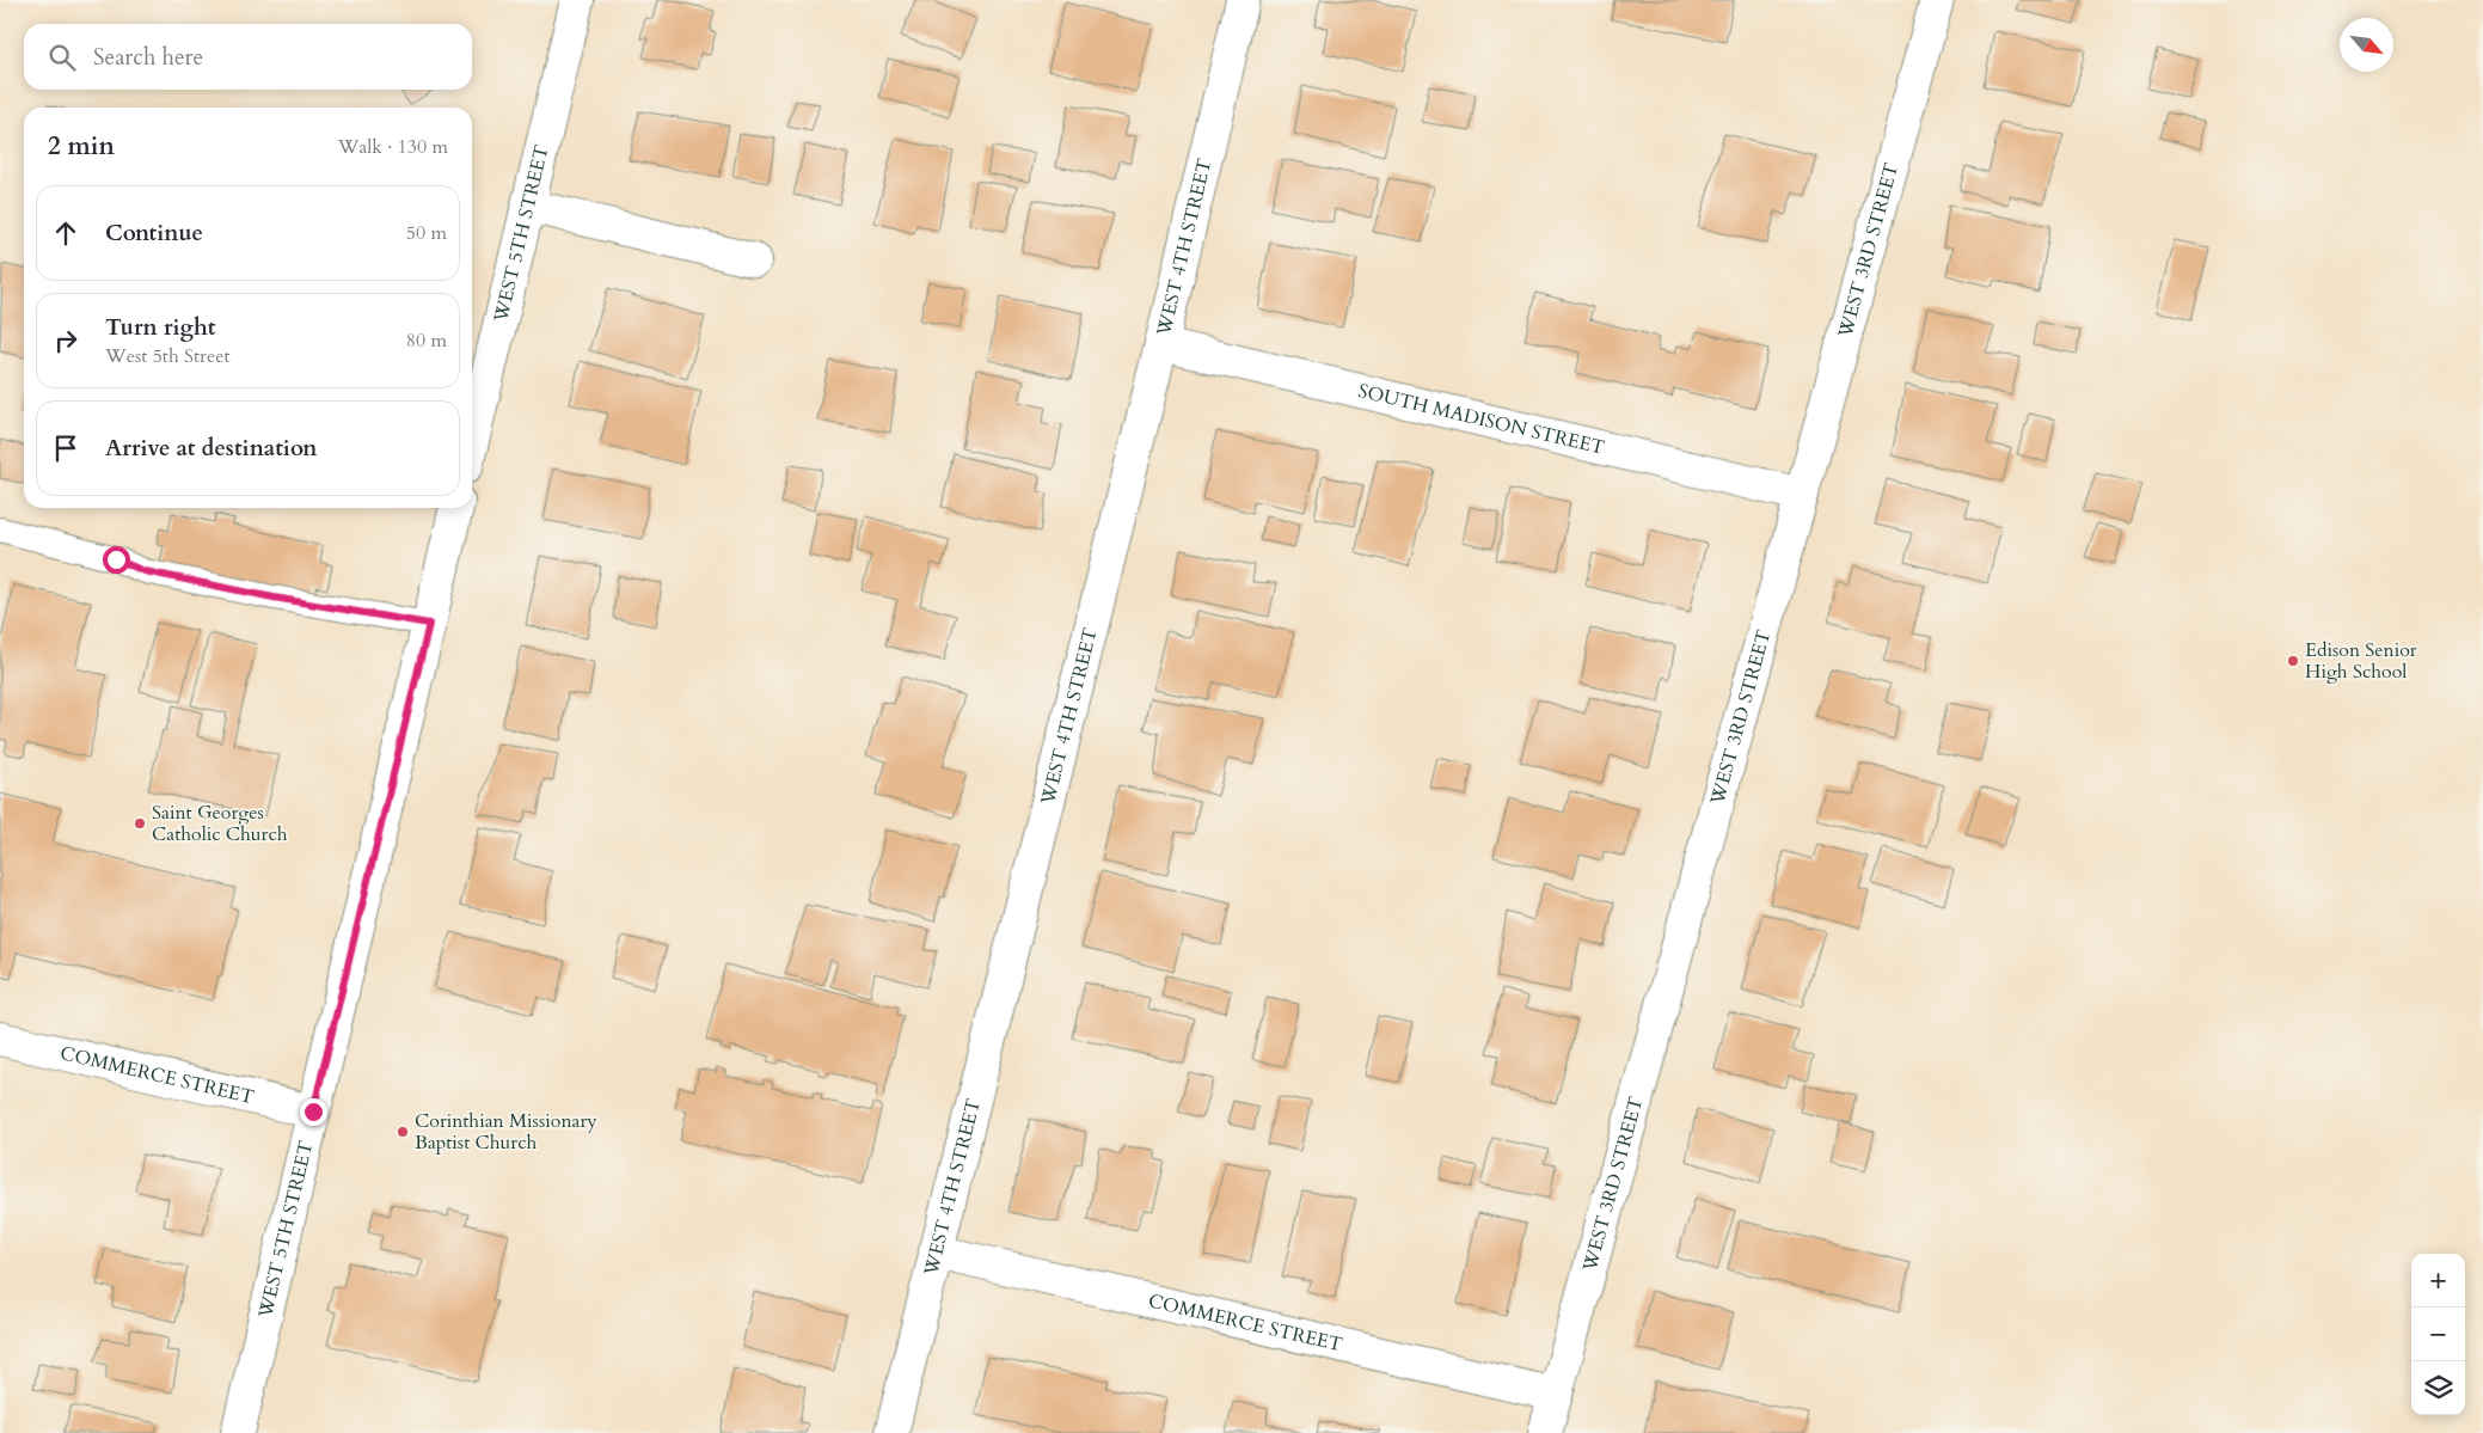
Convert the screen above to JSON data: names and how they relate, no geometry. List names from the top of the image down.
{
  "streets": {
    "street": [
      "WEST 5TH STREET",
      "WEST 4TH STREET",
      "WEST 3RD STREET",
      "SOUTH MADISON STREET",
      "COMMERCE STREET"
    ]
  },
  "crossings": [
    ["WEST 5TH STREET", "COMMERCE STREET"],
    ["WEST 4TH STREET", "SOUTH MADISON STREET"],
    ["WEST 4TH STREET", "COMMERCE STREET"],
    ["WEST 3RD STREET", "SOUTH MADISON STREET"],
    ["WEST 3RD STREET", "COMMERCE STREET"]
  ],
  "places": ["Edison Senior High School", "Saint Georges Catholic Church", "Corinthian Missionary Baptist Church"],
  "north": "bottom right",
  "page": {
    "search": "Search here",
    "heading": ["2 min", "Walk · 130 m"],
    "list": [
      ["Continue", "50 m"],
      ["Turn right", "West 5th Street", "80 m"],
      "Arrive at destination"
    ],
    "map_buttons": ["+", "−"]
  }
}
